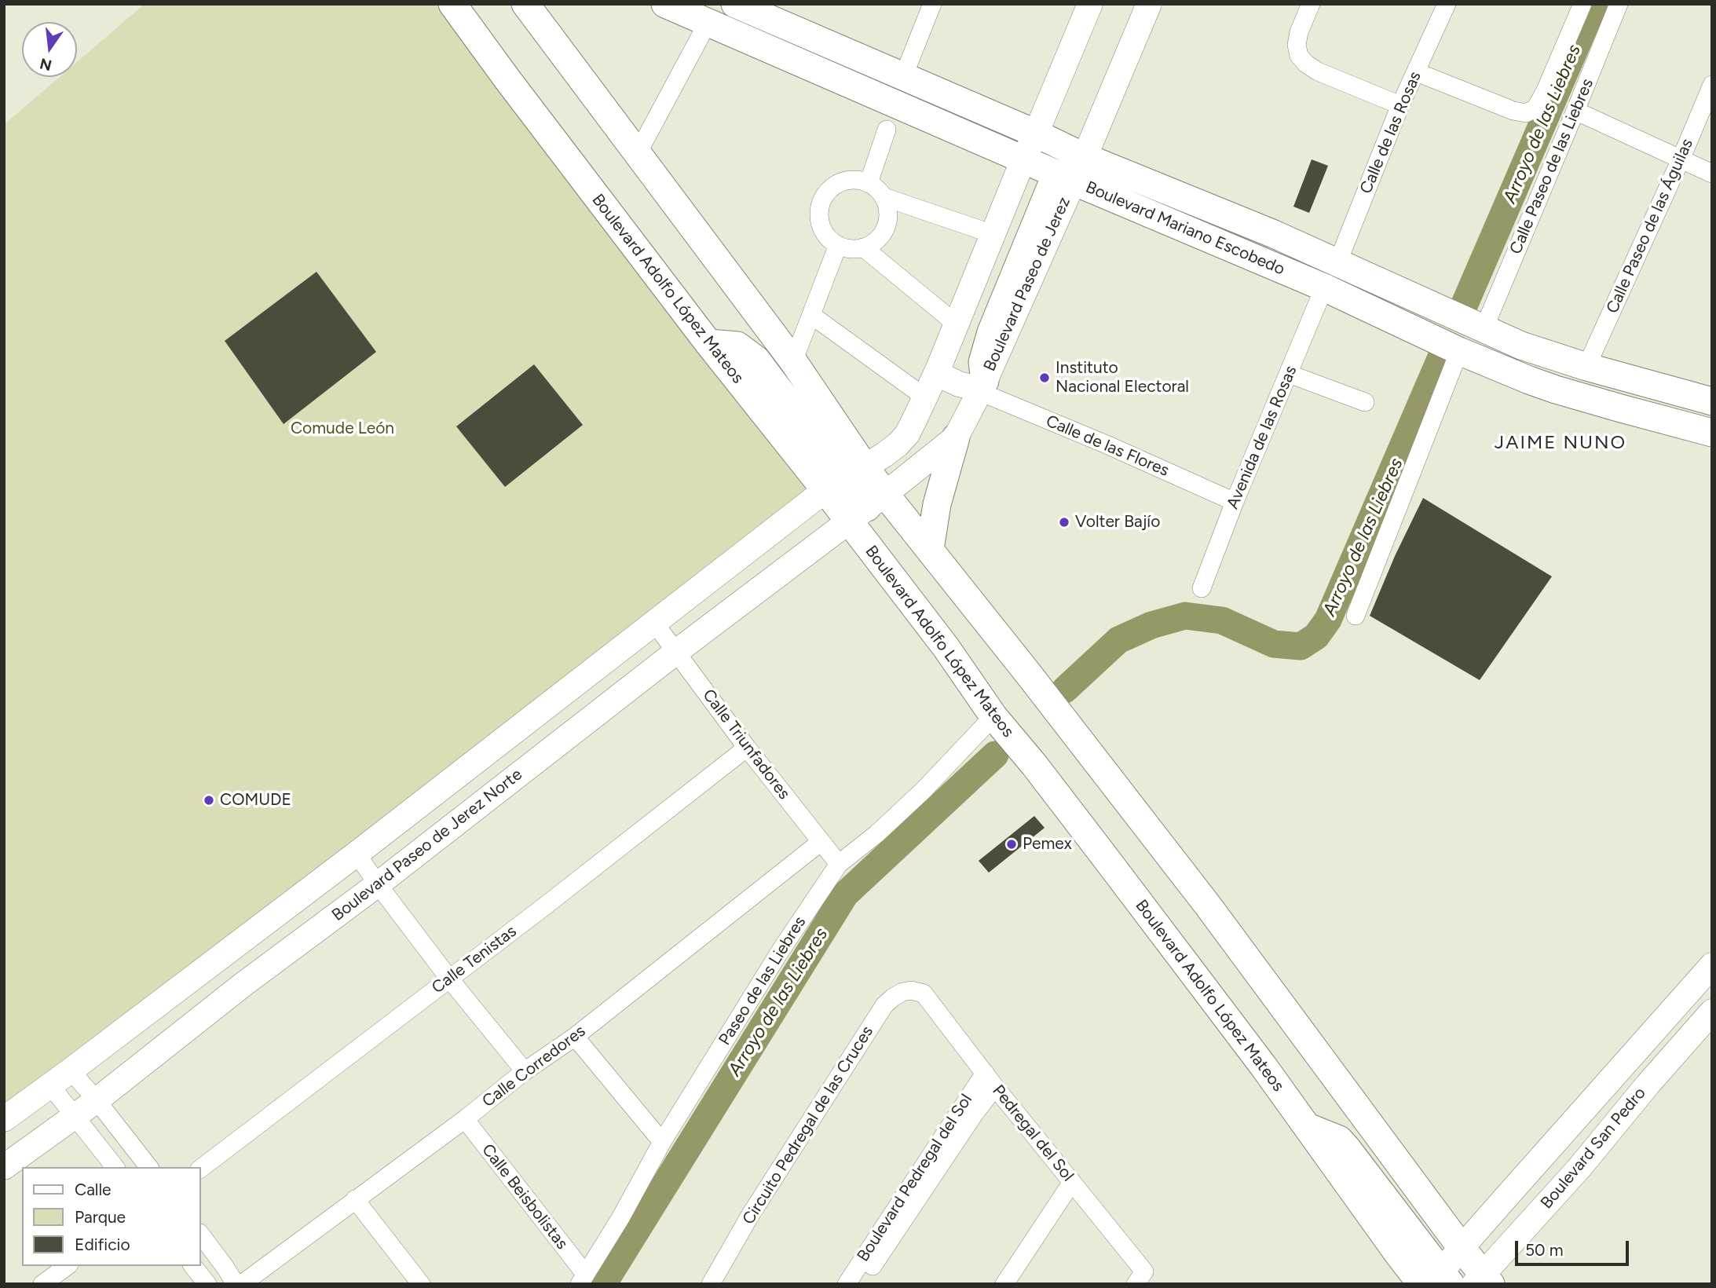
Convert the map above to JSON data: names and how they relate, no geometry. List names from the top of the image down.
{
  "streets": {
    "main road": [
      "Boulevard Mariano Escobedo",
      "Boulevard Paseo de Jerez",
      "Boulevard Adolfo López Mateos",
      "Boulevard Paseo de Jerez Norte",
      "Boulevard San Pedro"
    ],
    "street": [
      "Calle de las Rosas",
      "Calle Paseo de las Liebres",
      "Calle Paseo de las Águilas",
      "Avenida de las Rosas",
      "Calle de las Flores",
      "Calle Triunfadores",
      "Calle Tenistas",
      "Paseo de las Liebres",
      "Calle Corredores",
      "Circuito Pedregal de las Cruces",
      "Pedregal del Sol",
      "Boulevard Pedregal del Sol",
      "Calle Beisbolistas"
    ]
  },
  "crossings": [
    ["Calle de las Rosas", "Boulevard Mariano Escobedo"],
    ["Calle Paseo de las Liebres", "Boulevard Mariano Escobedo"],
    ["Calle Paseo de las Águilas", "Boulevard Mariano Escobedo"],
    ["Boulevard Mariano Escobedo", "Boulevard Paseo de Jerez"],
    ["Boulevard Mariano Escobedo", "Avenida de las Rosas"],
    ["Boulevard Paseo de Jerez", "Boulevard Adolfo López Mateos"],
    ["Boulevard Paseo de Jerez", "Calle de las Flores"],
    ["Boulevard Paseo de Jerez", "Boulevard Paseo de Jerez Norte"],
    ["Boulevard Adolfo López Mateos", "Boulevard Paseo de Jerez Norte"],
    ["Boulevard Adolfo López Mateos", "Paseo de las Liebres"],
    ["Boulevard Adolfo López Mateos", "Boulevard San Pedro"],
    ["Avenida de las Rosas", "Calle de las Flores"],
    ["Calle Triunfadores", "Boulevard Paseo de Jerez Norte"],
    ["Calle Triunfadores", "Calle Tenistas"],
    ["Calle Triunfadores", "Paseo de las Liebres"],
    ["Calle Triunfadores", "Calle Corredores"],
    ["Paseo de las Liebres", "Calle Beisbolistas"],
    ["Calle Corredores", "Calle Beisbolistas"],
    ["Circuito Pedregal de las Cruces", "Pedregal del Sol"],
    ["Pedregal del Sol", "Boulevard Pedregal del Sol"]
  ],
  "districts": ["JAIME NUNO"],
  "water": ["Arroyo de las Liebres"],
  "parks": ["Comude León"],
  "places": [
    "Instituto Nacional Electoral",
    "Volter Bajío",
    "COMUDE",
    "Pemex"
  ],
  "legend": ["Calle", "Parque", "Edificio"],
  "scale_bar": "50 m",
  "north": "bottom"
}
